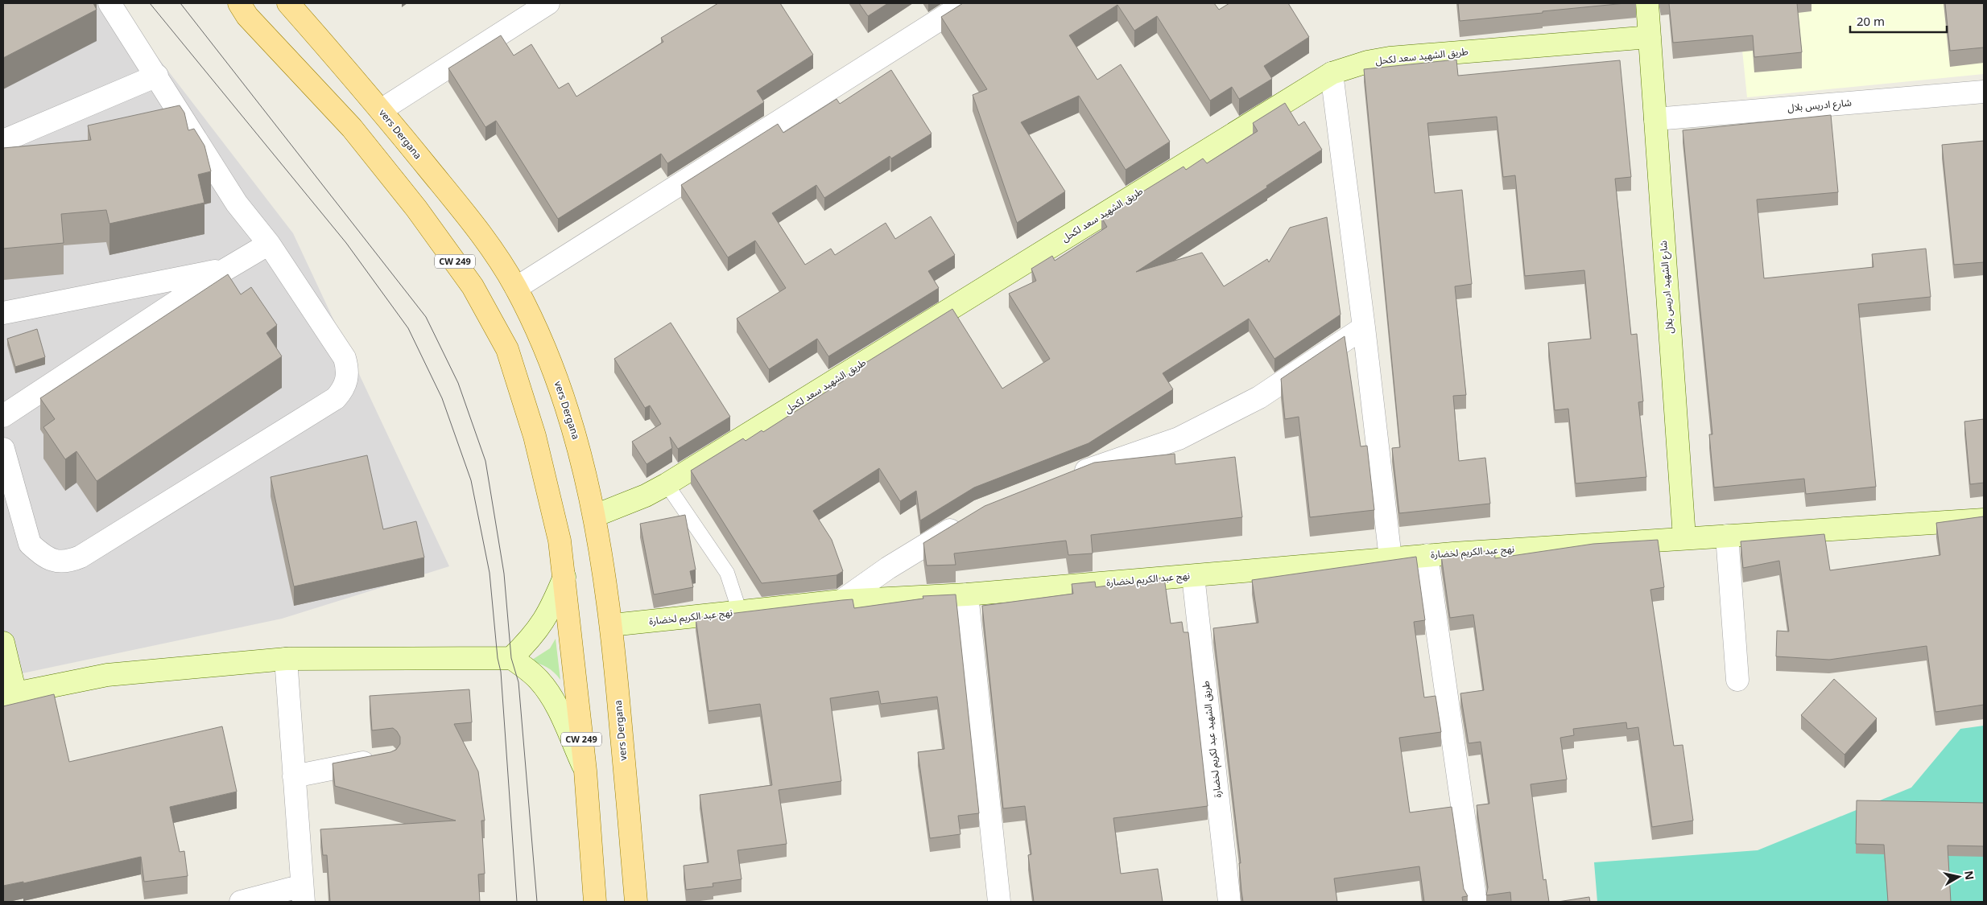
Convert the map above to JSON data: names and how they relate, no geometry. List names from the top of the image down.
{
  "streets": {
    "main road": [
      "طريق الشهيد سعد لكحل",
      "vers Dergana",
      "CW 249",
      "شارع الشهيد ادريس بلال",
      "نهج عبد الكريم لخضارة"
    ],
    "street": ["شارع ادريس بلال", "طريق الشهيد عبد لكريم لخضارة"]
  },
  "crossings": [
    ["طريق الشهيد سعد لكحل", "vers Dergana"],
    ["طريق الشهيد سعد لكحل", "شارع الشهيد ادريس بلال"],
    ["شارع ادريس بلال", "شارع الشهيد ادريس بلال"],
    ["vers Dergana", "نهج عبد الكريم لخضارة"],
    ["شارع الشهيد ادريس بلال", "نهج عبد الكريم لخضارة"],
    ["نهج عبد الكريم لخضارة", "طريق الشهيد عبد لكريم لخضارة"]
  ],
  "scale_bar": "20 m",
  "north": "right"
}
